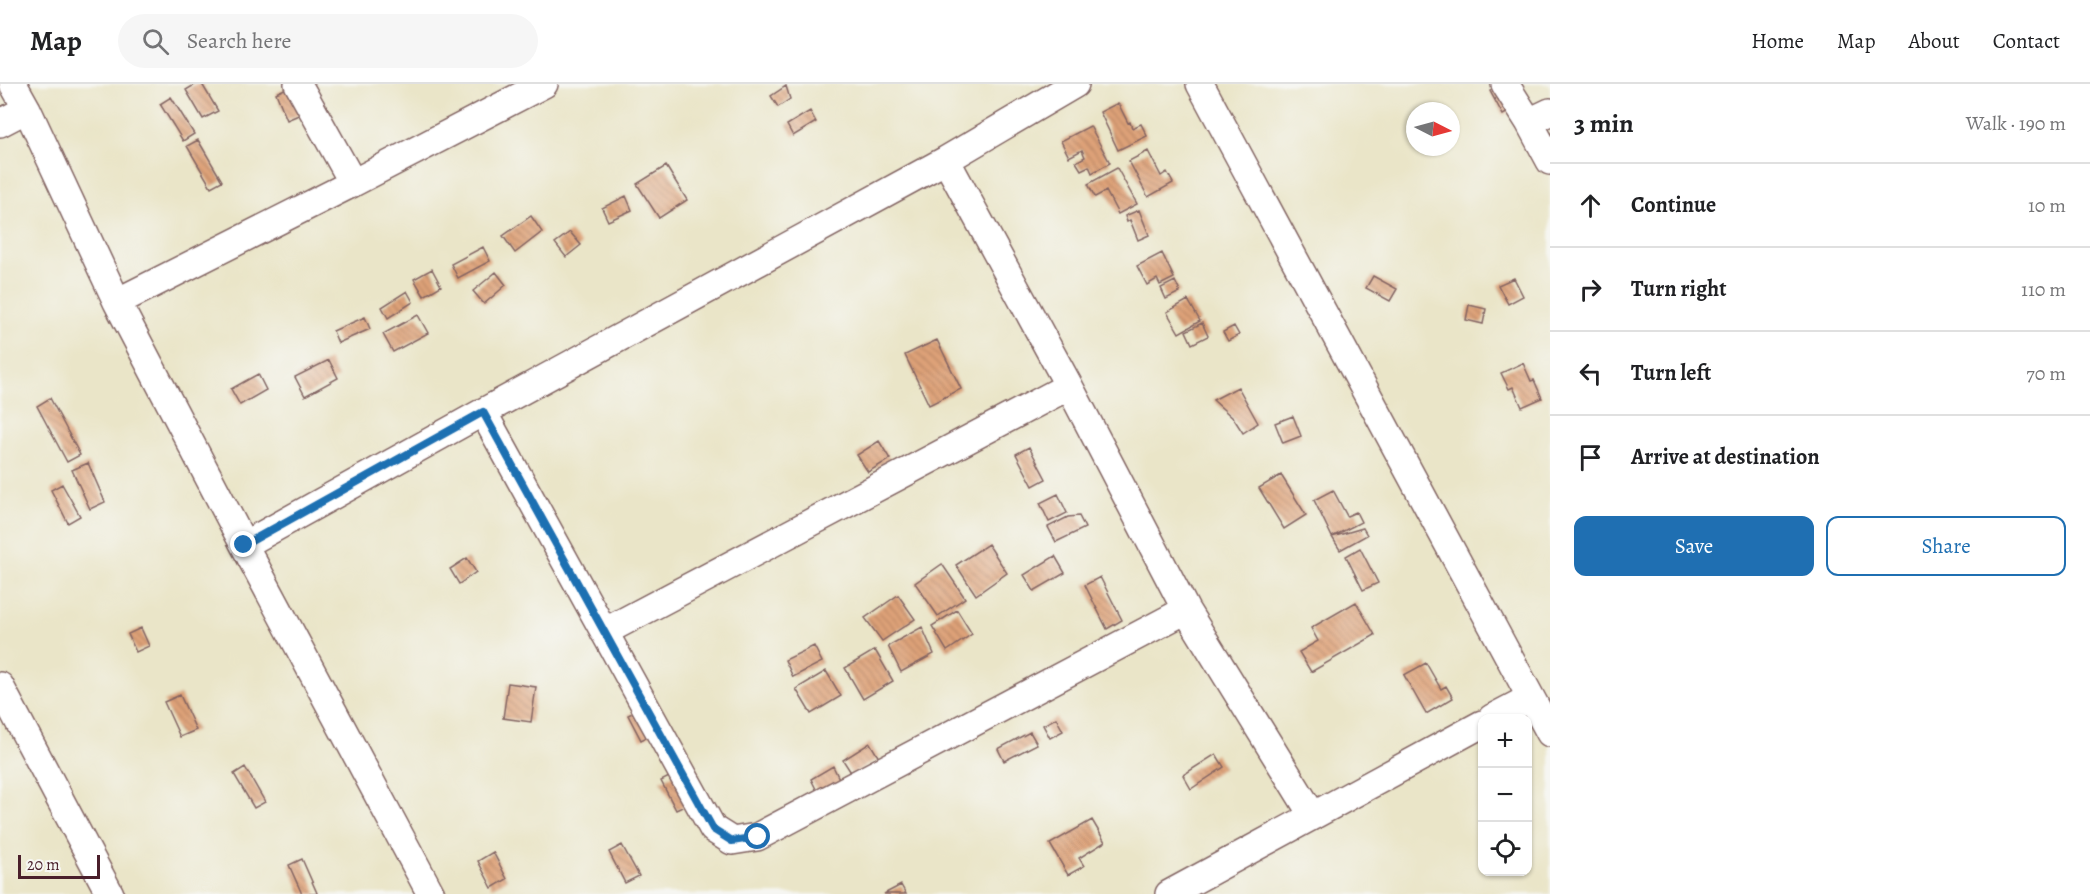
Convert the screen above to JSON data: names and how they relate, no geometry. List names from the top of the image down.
{
  "scale_bar": "20 m",
  "north": "right",
  "page": {
    "header": "Map",
    "search": "Search here",
    "nav": [
      "Home",
      "Map",
      "About",
      "Contact"
    ],
    "heading": ["3 min", "Walk · 190 m"],
    "list": [
      ["Continue", "10 m"],
      ["Turn right", "110 m"],
      ["Turn left", "70 m"],
      "Arrive at destination"
    ],
    "buttons": ["Save", "Share"],
    "map_buttons": ["+", "−"],
    "scale": "20 m"
  }
}
